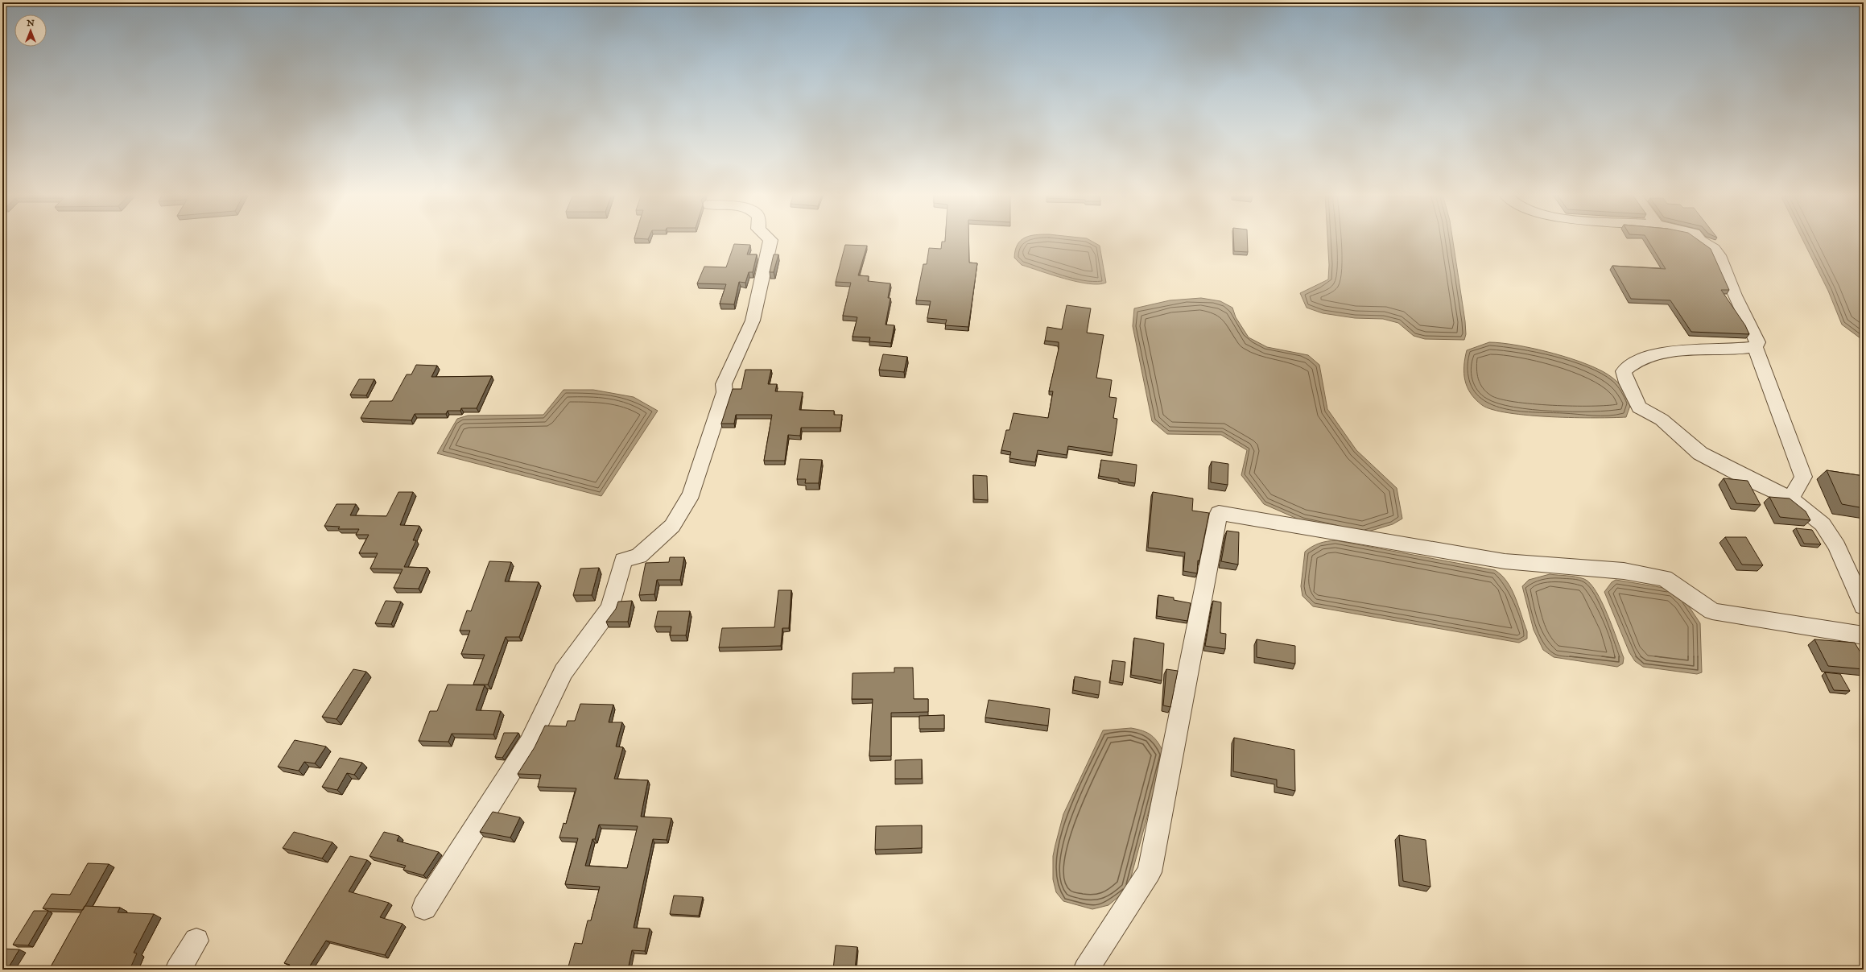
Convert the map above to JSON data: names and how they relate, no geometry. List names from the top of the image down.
{
  "north": "top"
}
